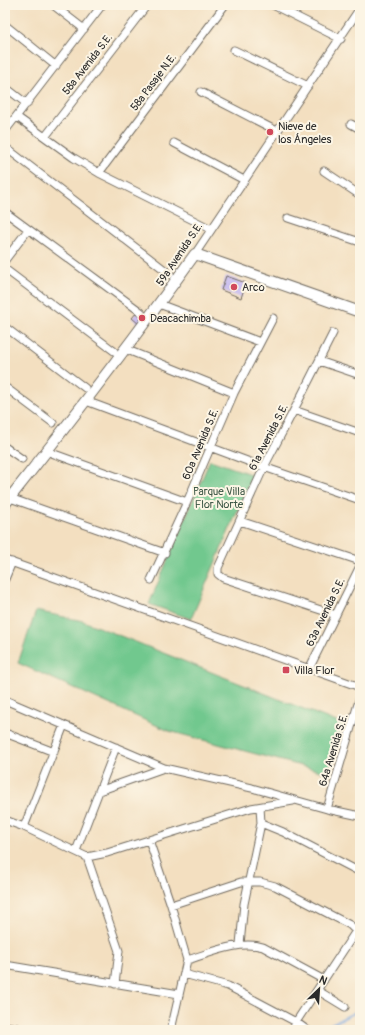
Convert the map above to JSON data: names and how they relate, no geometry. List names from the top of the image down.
{
  "streets": {
    "street": [
      "58a Avenida S.E.",
      "58a Pasaje N.E.",
      "59a Avenida S.E.",
      "61a Avenida S.E.",
      "60a Avenida S.E.",
      "63a Avenida S.E.",
      "64a Avenida S.E."
    ]
  },
  "crossings": [
    ["61a Avenida S.E.", "63a Avenida S.E."]
  ],
  "parks": ["Parque Villa Flor Norte"],
  "places": {
    "other": ["Nieve de los Ángeles", "Arco", "Deacachimba"],
    "transit": ["Villa Flor"]
  },
  "north": "top right"
}
